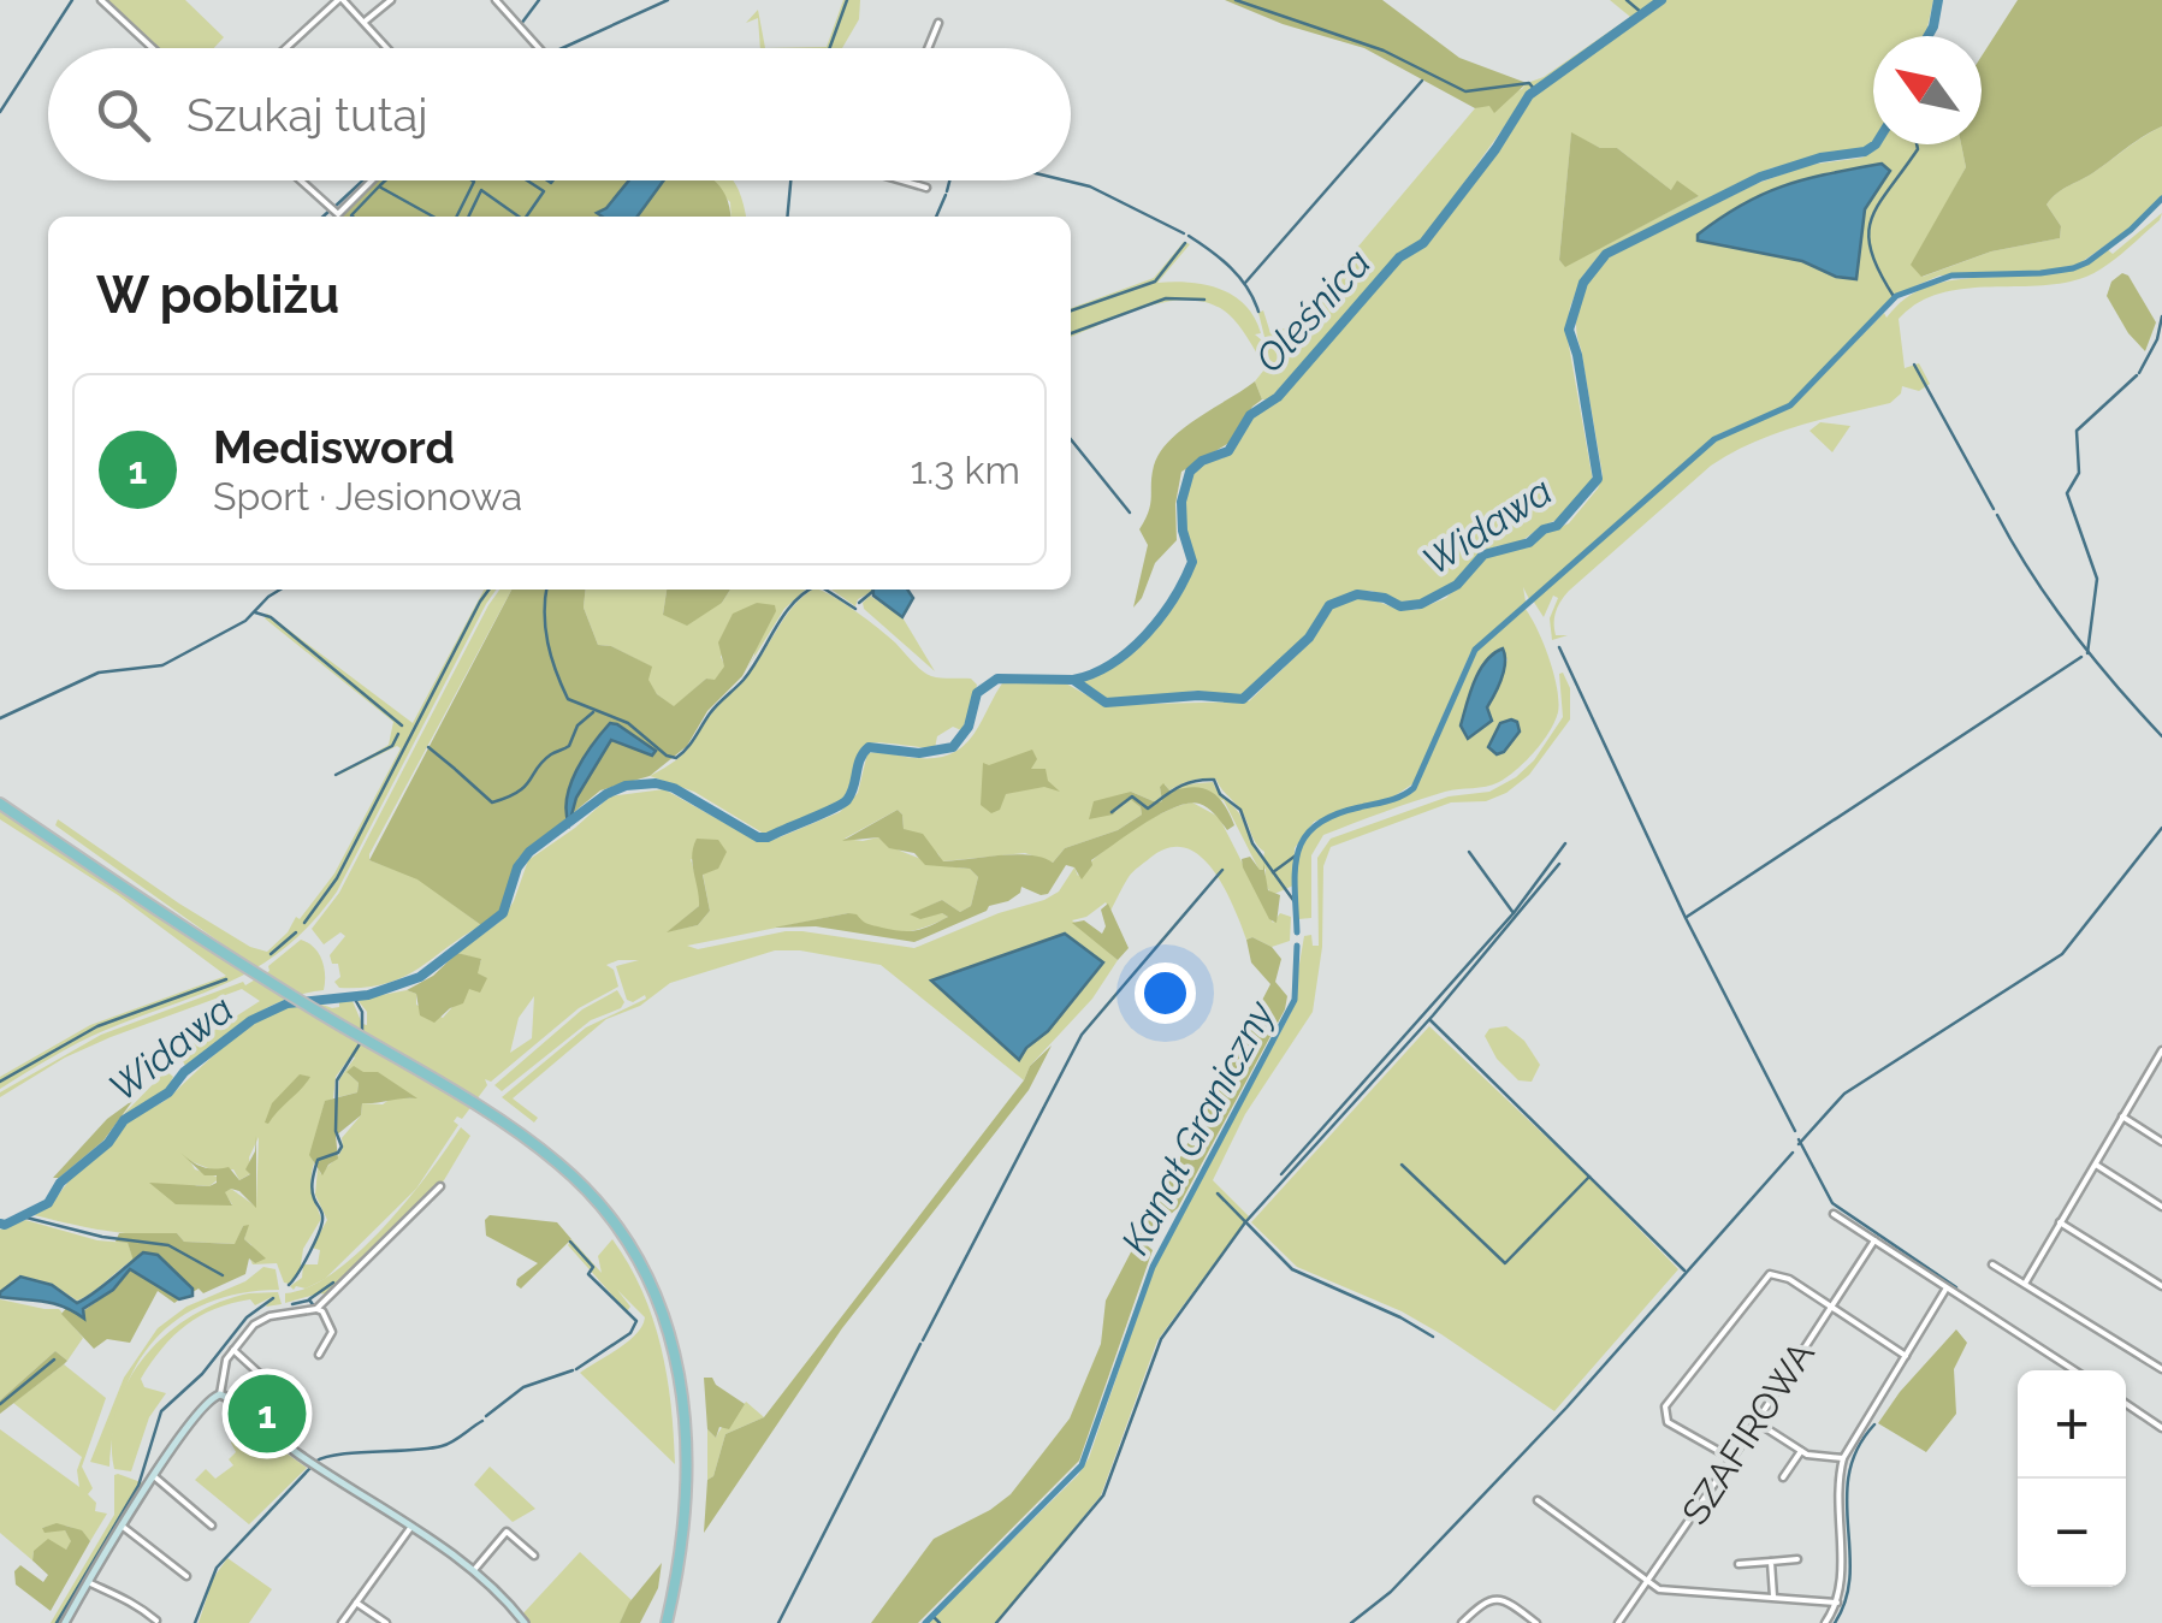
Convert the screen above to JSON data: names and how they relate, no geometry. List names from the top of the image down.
{
  "streets": {
    "street": ["SZAFIROWA"]
  },
  "water": ["Oleśnica", "Widawa", "Kanał Graniczny"],
  "north": "top left",
  "page": {
    "search": "Szukaj tutaj",
    "heading": "W pobliżu",
    "list": [
      {
        "mark": "1",
        "name": "Medisword",
        "note": "Sport · Jesionowa",
        "value": "1.3 km"
      }
    ],
    "pins": "1",
    "map_buttons": ["+", "−"]
  }
}
